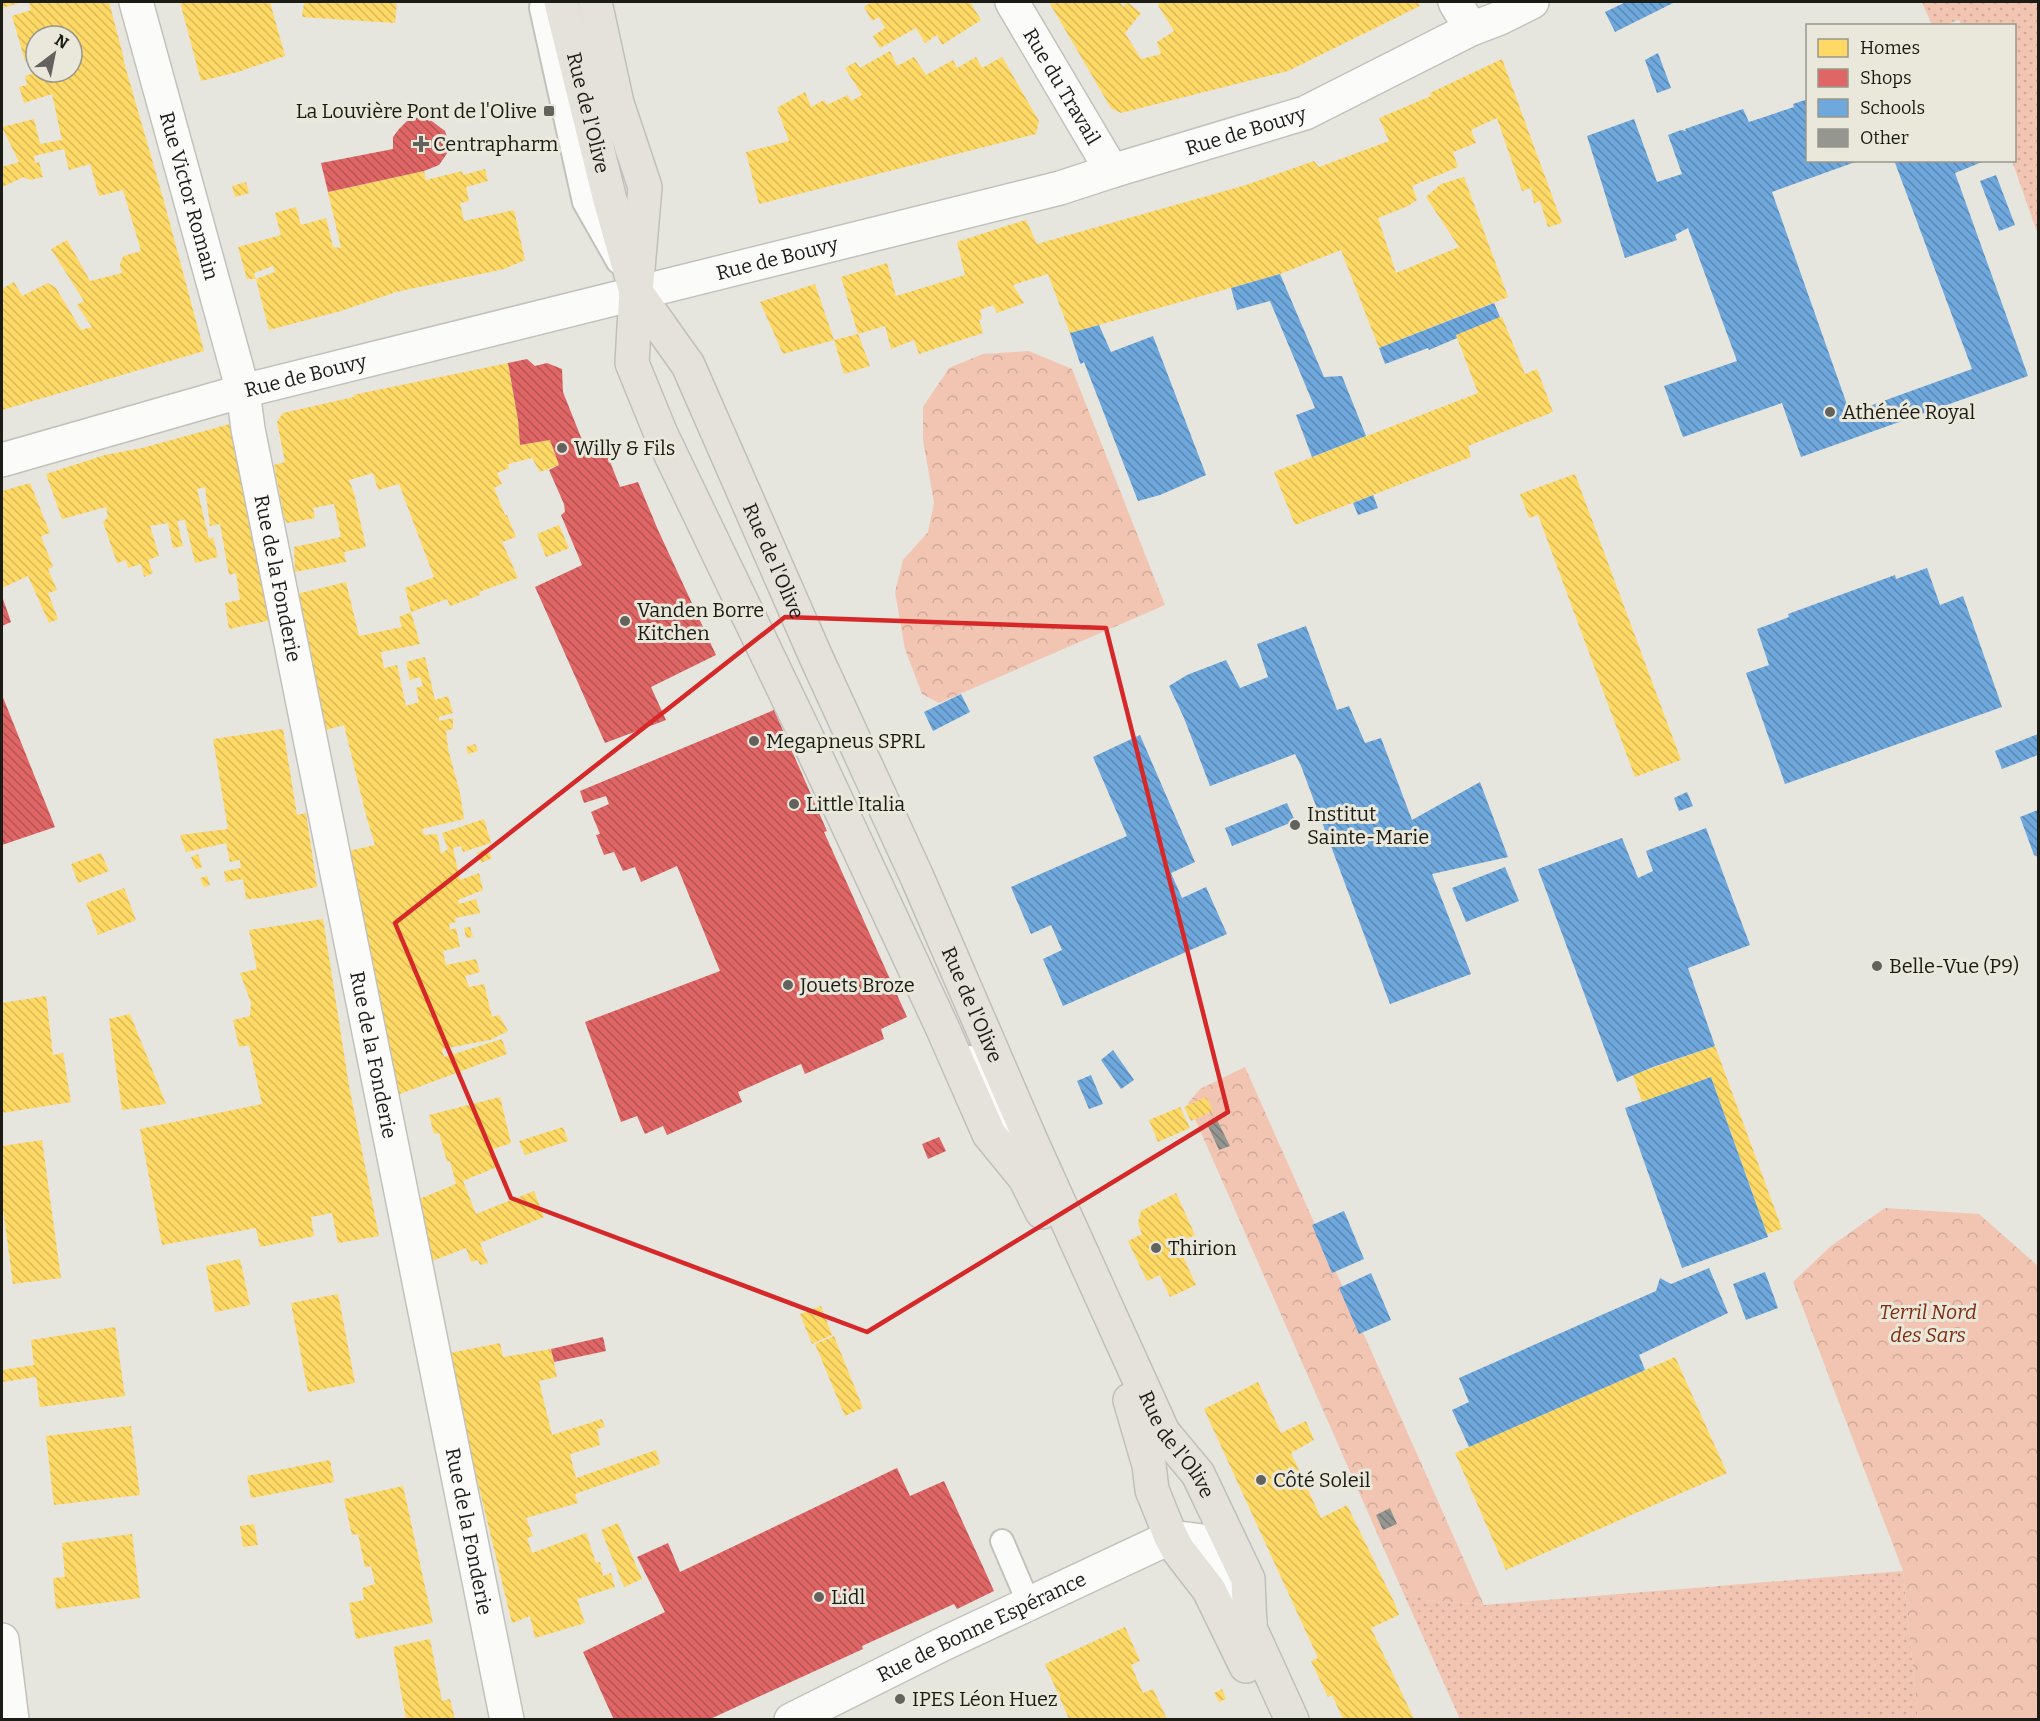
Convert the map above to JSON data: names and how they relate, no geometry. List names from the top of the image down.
{
  "streets": {
    "main road": ["Rue de l'Olive"],
    "street": [
      "Rue du Travail",
      "Rue de Bouvy",
      "Rue Victor Romain",
      "Rue de la Fonderie",
      "Rue de Bonne Espérance"
    ]
  },
  "crossings": [
    ["Rue du Travail", "Rue de Bouvy"],
    ["Rue de l'Olive", "Rue de Bouvy"],
    ["Rue de l'Olive", "Rue de Bonne Espérance"],
    ["Rue de Bouvy", "Rue Victor Romain"],
    ["Rue de Bouvy", "Rue de la Fonderie"],
    ["Rue Victor Romain", "Rue de la Fonderie"]
  ],
  "parks": ["Terril Nord des Sars"],
  "places": {
    "transit": ["La Louvière Pont de l'Olive"],
    "health": ["Centrapharm"],
    "other": [
      "Athénée Royal",
      "Willy & Fils",
      "Vanden Borre Kitchen",
      "Megapneus SPRL",
      "Little Italia",
      "Institut Sainte-Marie",
      "Belle-Vue (P9)",
      "Jouets Broze",
      "Thirion",
      "Côté Soleil",
      "Lidl",
      "IPES Léon Huez"
    ]
  },
  "legend": [
    "Homes",
    "Shops",
    "Schools",
    "Other"
  ],
  "north": "top right"
}
